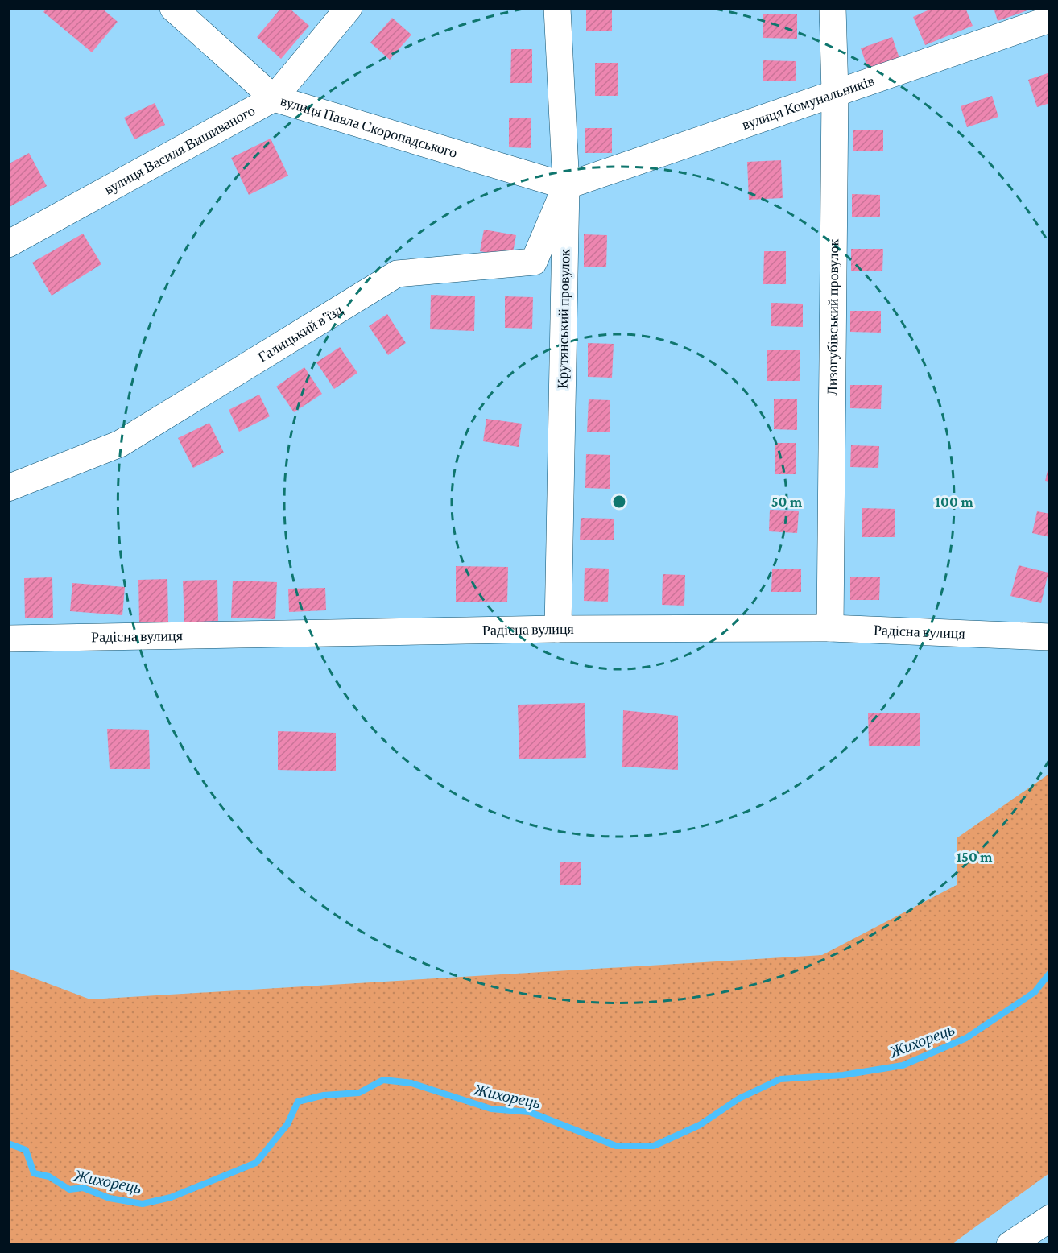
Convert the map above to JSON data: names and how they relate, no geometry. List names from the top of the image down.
{
  "streets": {
    "street": [
      "вулиця Комунальників",
      "вулиця Павла Скоропадського",
      "вулиця Василя Вишиваного",
      "Лизогубівський провулок",
      "Крутянський провулок",
      "Галицький в'їзд",
      "Радісна вулиця"
    ]
  },
  "crossings": [
    ["вулиця Комунальників", "вулиця Павла Скоропадського"],
    ["вулиця Комунальників", "Лизогубівський провулок"],
    ["вулиця Комунальників", "Крутянський провулок"],
    ["вулиця Комунальників", "Галицький в'їзд"],
    ["вулиця Павла Скоропадського", "вулиця Василя Вишиваного"],
    ["вулиця Павла Скоропадського", "Крутянський провулок"],
    ["вулиця Павла Скоропадського", "Галицький в'їзд"],
    ["Лизогубівський провулок", "Радісна вулиця"],
    ["Крутянський провулок", "Галицький в'їзд"],
    ["Крутянський провулок", "Радісна вулиця"]
  ],
  "water": ["Жихорець"],
  "rings": ["50 m", "100 m", "150 m"]
}
